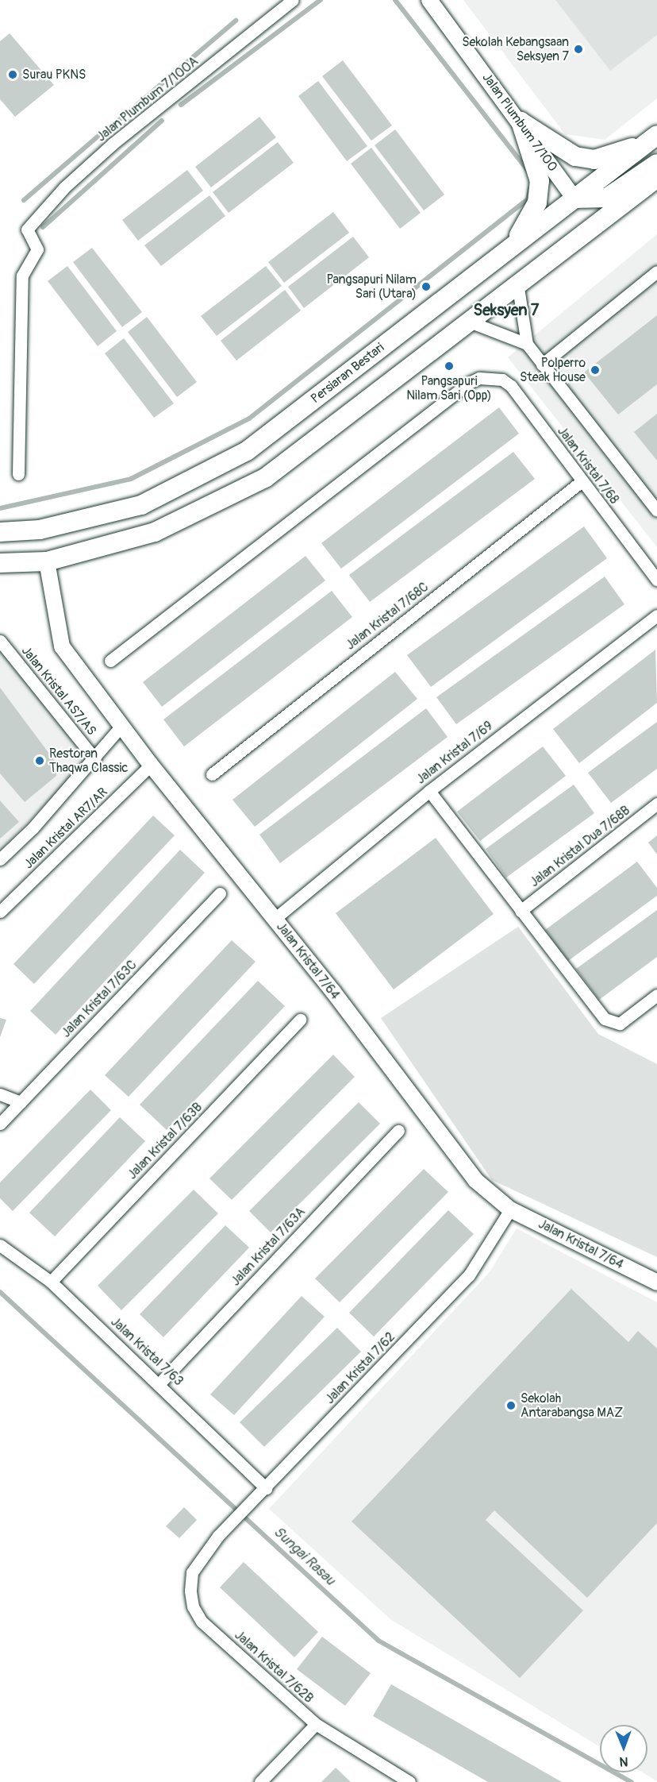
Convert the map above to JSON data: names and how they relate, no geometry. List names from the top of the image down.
{
  "streets": {
    "main road": ["Persiaran Bestari"],
    "street": [
      "Jalan Plumbum 7/100A",
      "Jalan Plumbum 7/100",
      "Jalan Kristal 7/68",
      "Jalan Kristal 7/68C",
      "Jalan Kristal AS7/AS",
      "Jalan Kristal 7/69",
      "Jalan Kristal AR7/AR",
      "Jalan Kristal Dua 7/68B",
      "Jalan Kristal 7/64",
      "Jalan Kristal 7/63C",
      "Jalan Kristal 7/63B",
      "Jalan Kristal 7/63A",
      "Jalan Kristal 7/63",
      "Jalan Kristal 7/62",
      "Jalan Kristal 7/62B"
    ]
  },
  "crossings": [
    ["Jalan Plumbum 7/100", "Persiaran Bestari"],
    ["Jalan Kristal 7/68", "Jalan Kristal 7/68C"],
    ["Jalan Kristal AS7/AS", "Jalan Kristal AR7/AR"],
    ["Jalan Kristal 7/69", "Jalan Kristal 7/64"],
    ["Jalan Kristal AR7/AR", "Jalan Kristal 7/64"],
    ["Jalan Kristal 7/64", "Jalan Kristal 7/62"],
    ["Jalan Kristal 7/63B", "Jalan Kristal 7/63"],
    ["Jalan Kristal 7/63A", "Jalan Kristal 7/63"],
    ["Jalan Kristal 7/63", "Jalan Kristal 7/62"],
    ["Jalan Kristal 7/62", "Jalan Kristal 7/62B"]
  ],
  "districts": ["Seksyen 7"],
  "water": ["Sungai Rasau"],
  "places": [
    "Sekolah Kebangsaan Seksyen 7",
    "Surau PKNS",
    "Pangsapuri Nilam Sari (Utara)",
    "Pangsapuri Nilam Sari (Opp)",
    "Polperro Steak House",
    "Restoran Thaqwa Classic",
    "Sekolah Antarabangsa MAZ"
  ],
  "north": "bottom"
}
